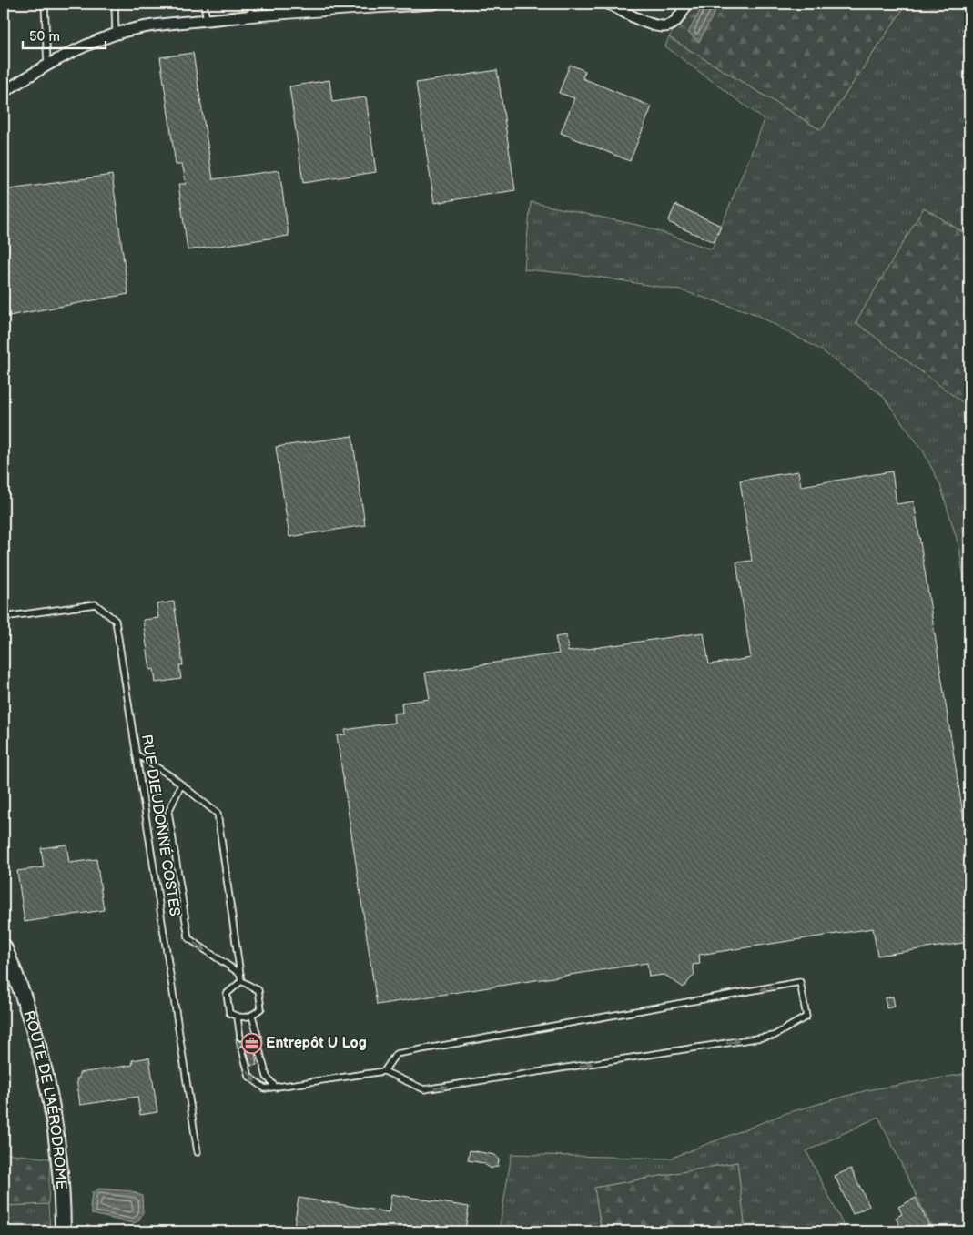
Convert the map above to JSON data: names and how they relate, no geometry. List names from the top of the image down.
{
  "streets": {
    "street": ["ROUTE DE L'AÉRODROME"],
    "lane": ["RUE DIEUDONNÉ COSTES"]
  },
  "places": {
    "office": ["Entrepôt U Log"]
  },
  "scale_bar": "50 m"
}
